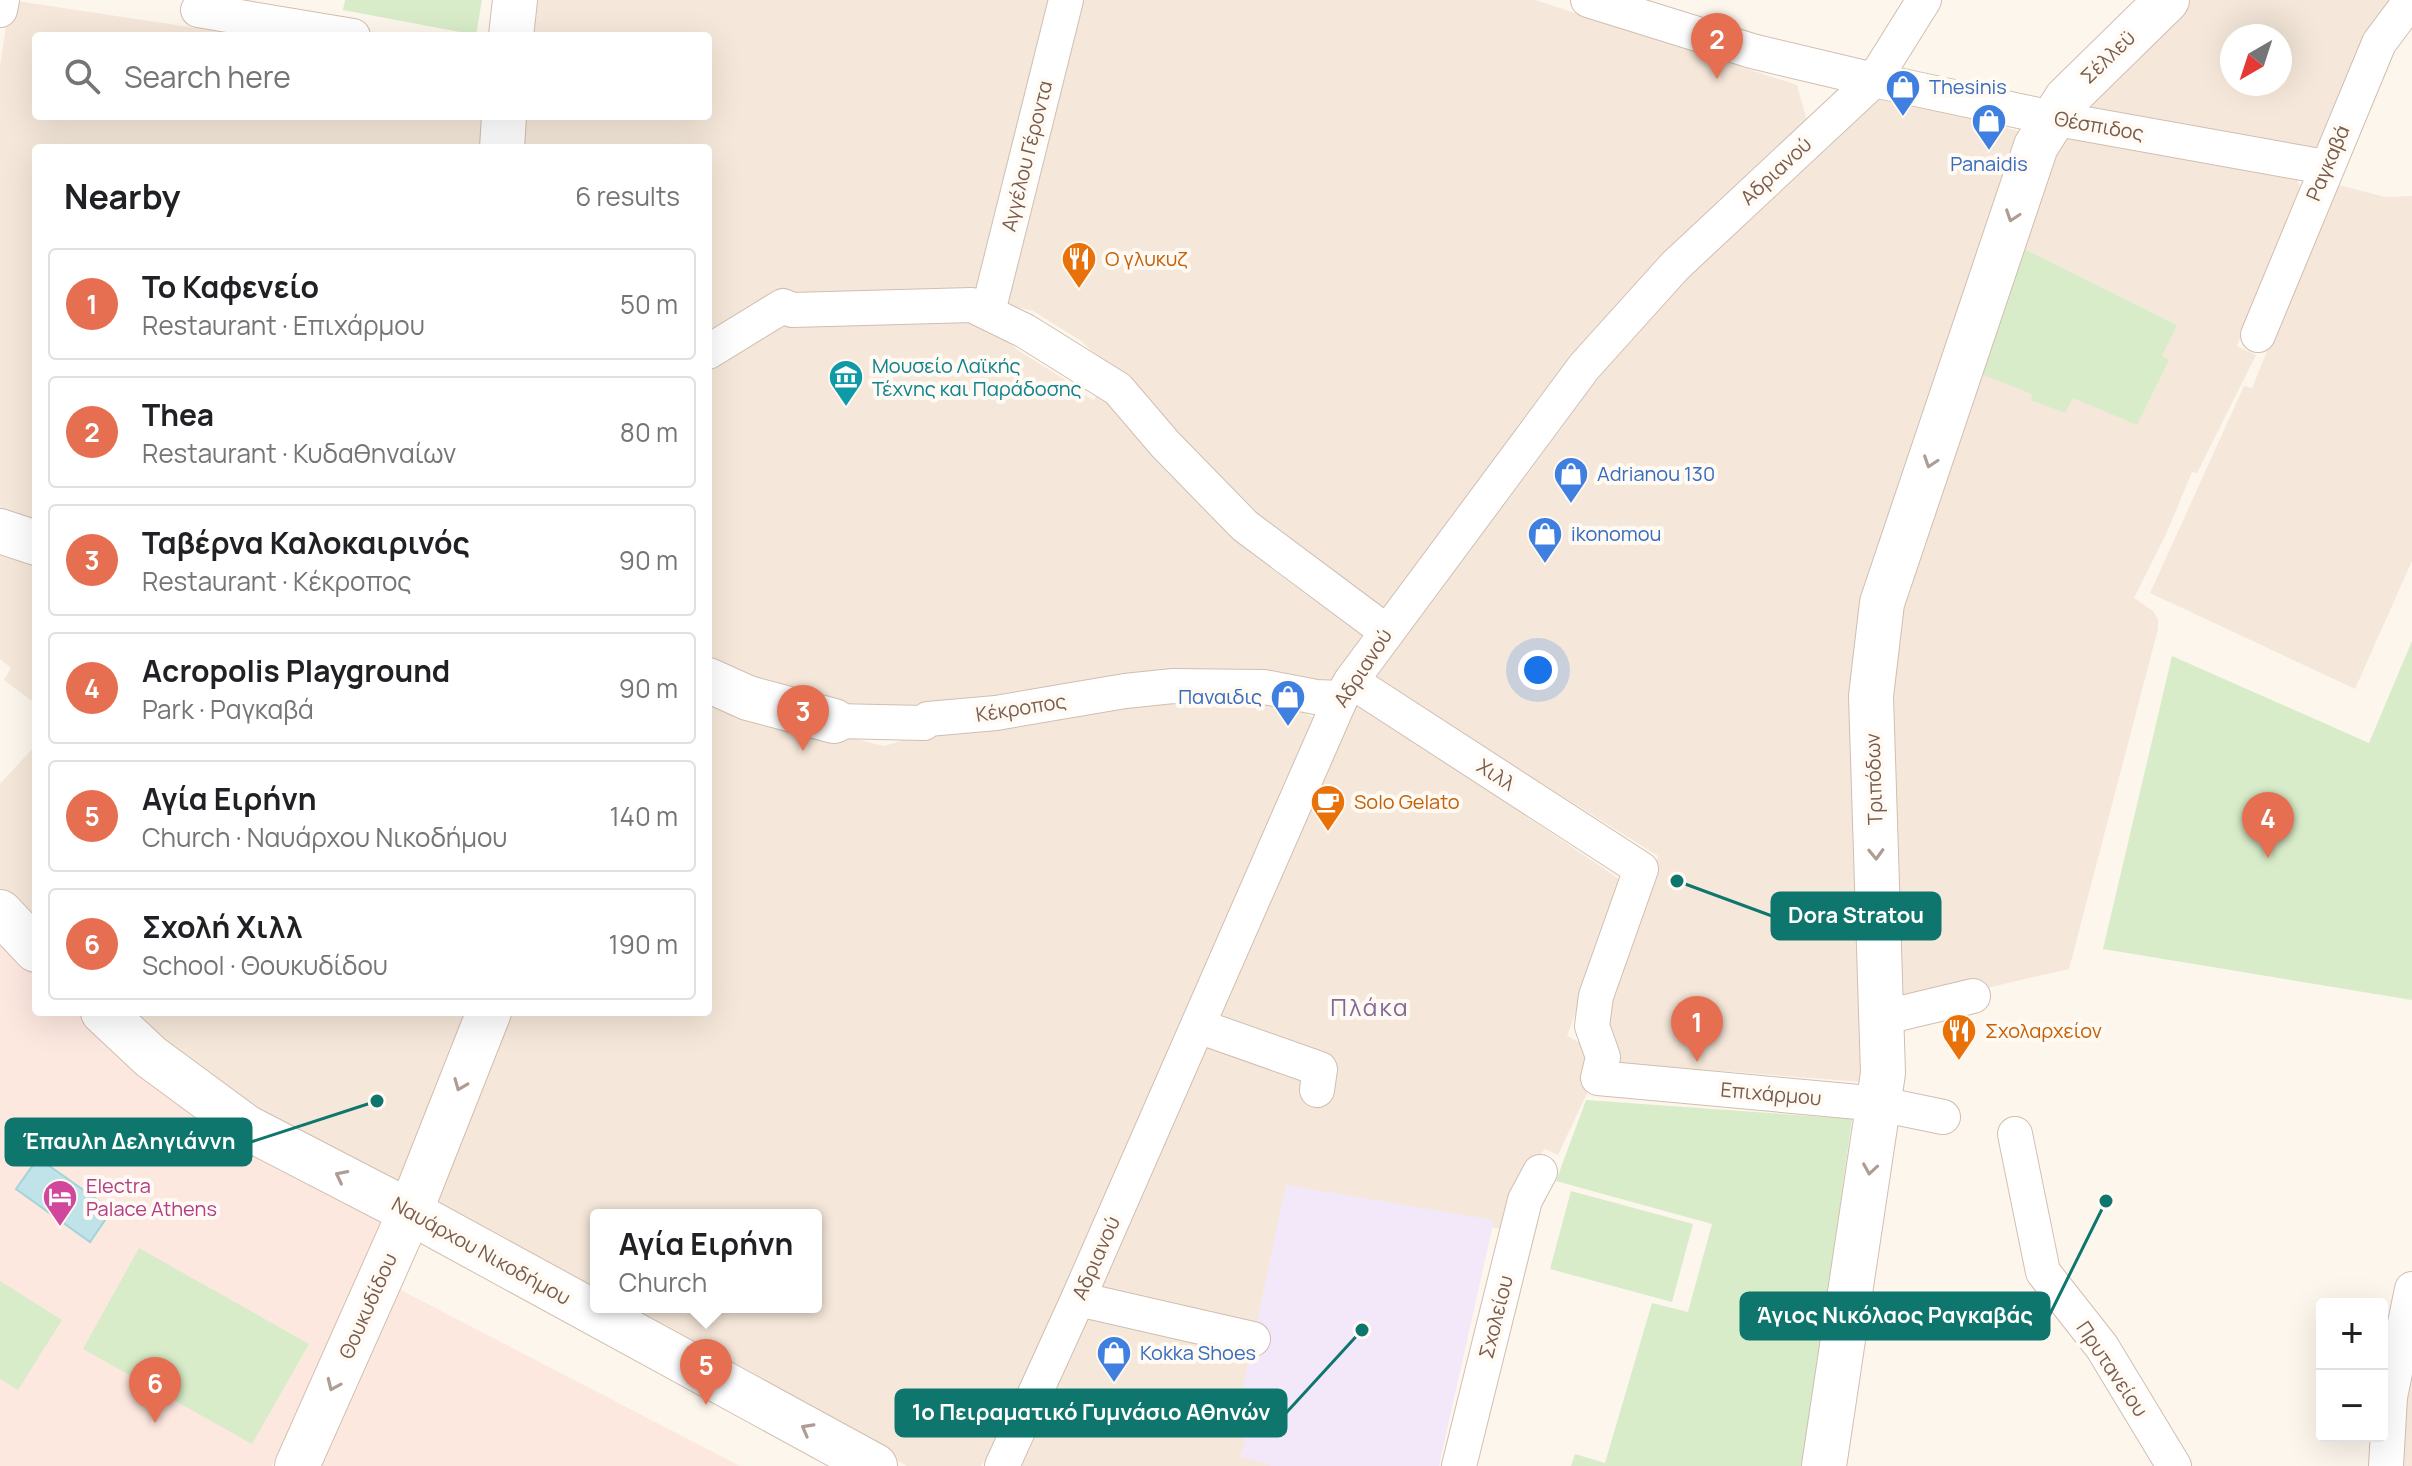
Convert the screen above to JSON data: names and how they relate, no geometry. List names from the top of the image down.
{
  "streets": {
    "street": [
      "Σέλλεϋ",
      "Θέσπιδος",
      "Αγγέλου Γέροντα",
      "Ραγκαβά",
      "Αδριανού",
      "Κέκροπος",
      "Χιλλ",
      "Τριπόδων",
      "Επιχάρμου",
      "Ναυάρχου Νικοδήμου",
      "Θουκυδίδου",
      "Σχολείου",
      "Πρυτανείου"
    ]
  },
  "crossings": [
    ["Σέλλεϋ", "Θέσπιδος"],
    ["Σέλλεϋ", "Τριπόδων"],
    ["Θέσπιδος", "Ραγκαβά"],
    ["Θέσπιδος", "Αδριανού"],
    ["Θέσπιδος", "Τριπόδων"],
    ["Αδριανού", "Κέκροπος"],
    ["Αδριανού", "Χιλλ"],
    ["Κέκροπος", "Χιλλ"],
    ["Χιλλ", "Επιχάρμου"],
    ["Τριπόδων", "Επιχάρμου"],
    ["Ναυάρχου Νικοδήμου", "Θουκυδίδου"]
  ],
  "one_way": ["Τριπόδων", "Ναυάρχου Νικοδήμου", "Θουκυδίδου"],
  "districts": ["Πλάκα"],
  "places": {
    "shop": [
      "Thesinis",
      "Panaidis",
      "Adrianou 130",
      "ikonomou",
      "Παναιδις",
      "Kokka Shoes"
    ],
    "restaurant": ["Ο γλυκυζ", "Σχολαρχείον"],
    "museum": ["Μουσείο Λαϊκής Τέχνης και Παράδοσης"],
    "cafe": ["Solo Gelato"],
    "other": [
      "Dora Stratou",
      "Έπαυλη Δεληγιάννη",
      "Άγιος Νικόλαος Ραγκαβάς",
      "1ο Πειραματικό Γυμνάσιο Αθηνών"
    ],
    "hotel": ["Electra Palace Athens"]
  },
  "north": "bottom left",
  "page": {
    "pins": [
      "2",
      "3",
      "4",
      "1",
      "5",
      "6"
    ],
    "search": "Search here",
    "heading": ["Nearby", "6 results"],
    "list": [
      {
        "mark": "1",
        "name": "Το Καφενείο",
        "note": "Restaurant · Επιχάρμου",
        "value": "50 m"
      },
      {
        "mark": "2",
        "name": "Thea",
        "note": "Restaurant · Κυδαθηναίων",
        "value": "80 m"
      },
      {
        "mark": "3",
        "name": "Ταβέρνα Καλοκαιρινός",
        "note": "Restaurant · Κέκροπος",
        "value": "90 m"
      },
      {
        "mark": "4",
        "name": "Acropolis Playground",
        "note": "Park · Ραγκαβά",
        "value": "90 m"
      },
      {
        "mark": "5",
        "name": "Αγία Ειρήνη",
        "note": "Church · Ναυάρχου Νικοδήμου",
        "value": "140 m"
      },
      {
        "mark": "6",
        "name": "Σχολή Χιλλ",
        "note": "School · Θουκυδίδου",
        "value": "190 m"
      }
    ],
    "popup": ["Αγία Ειρήνη", "Church"],
    "map_buttons": ["+", "−"]
  }
}
